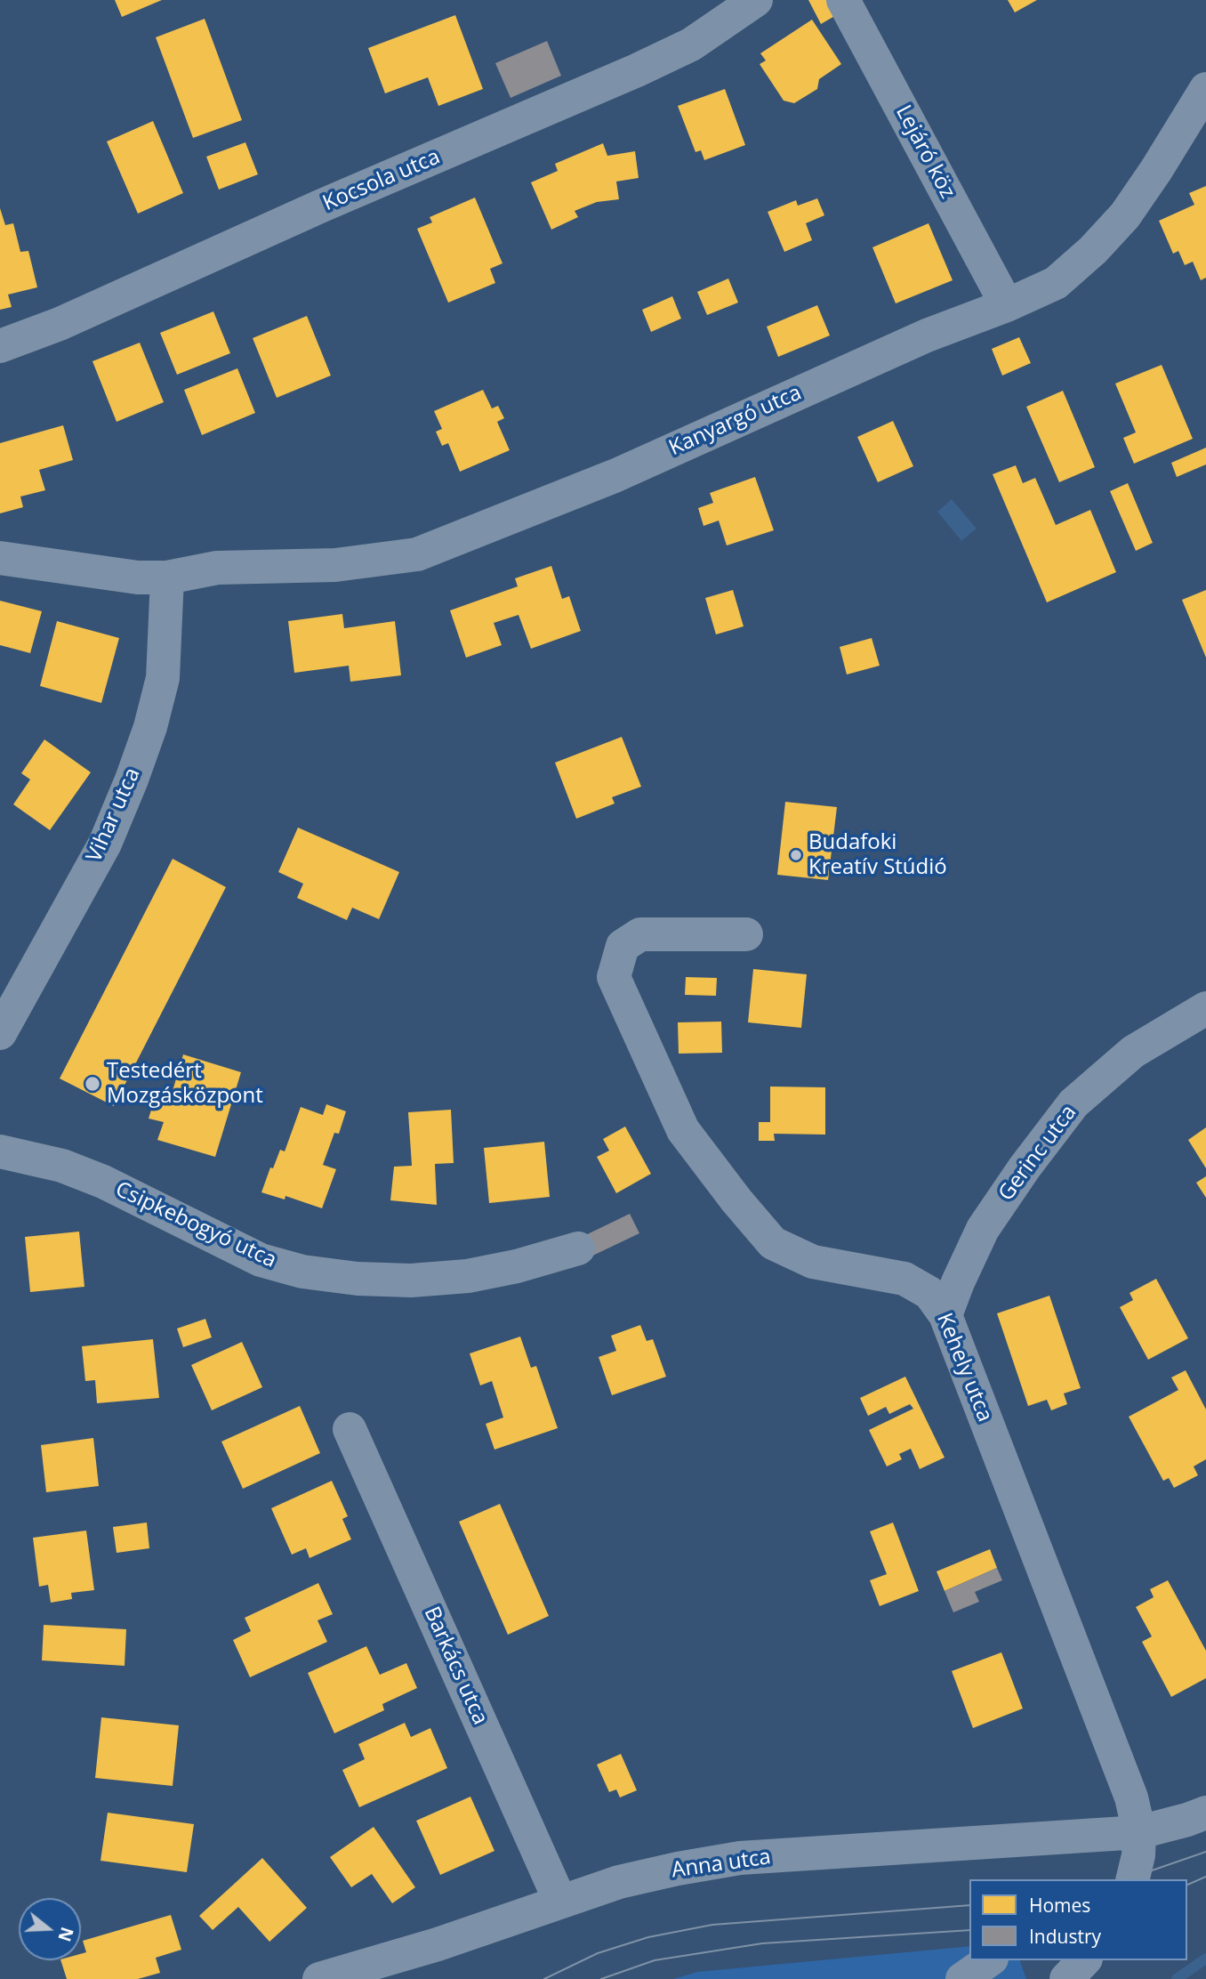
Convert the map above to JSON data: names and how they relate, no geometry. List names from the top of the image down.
{
  "streets": {
    "street": [
      "Lejáró köz",
      "Kocsola utca",
      "Kanyargó utca",
      "Vihar utca",
      "Gerinc utca",
      "Csipkebogyó utca",
      "Kehely utca",
      "Barkács utca",
      "Anna utca"
    ]
  },
  "crossings": [
    ["Lejáró köz", "Kanyargó utca"],
    ["Kanyargó utca", "Vihar utca"],
    ["Gerinc utca", "Kehely utca"],
    ["Kehely utca", "Anna utca"],
    ["Barkács utca", "Anna utca"]
  ],
  "places": ["Budafoki Kreatív Stúdió", "Testedért Mozgásközpont"],
  "legend": ["Homes", "Industry"],
  "north": "right"
}
